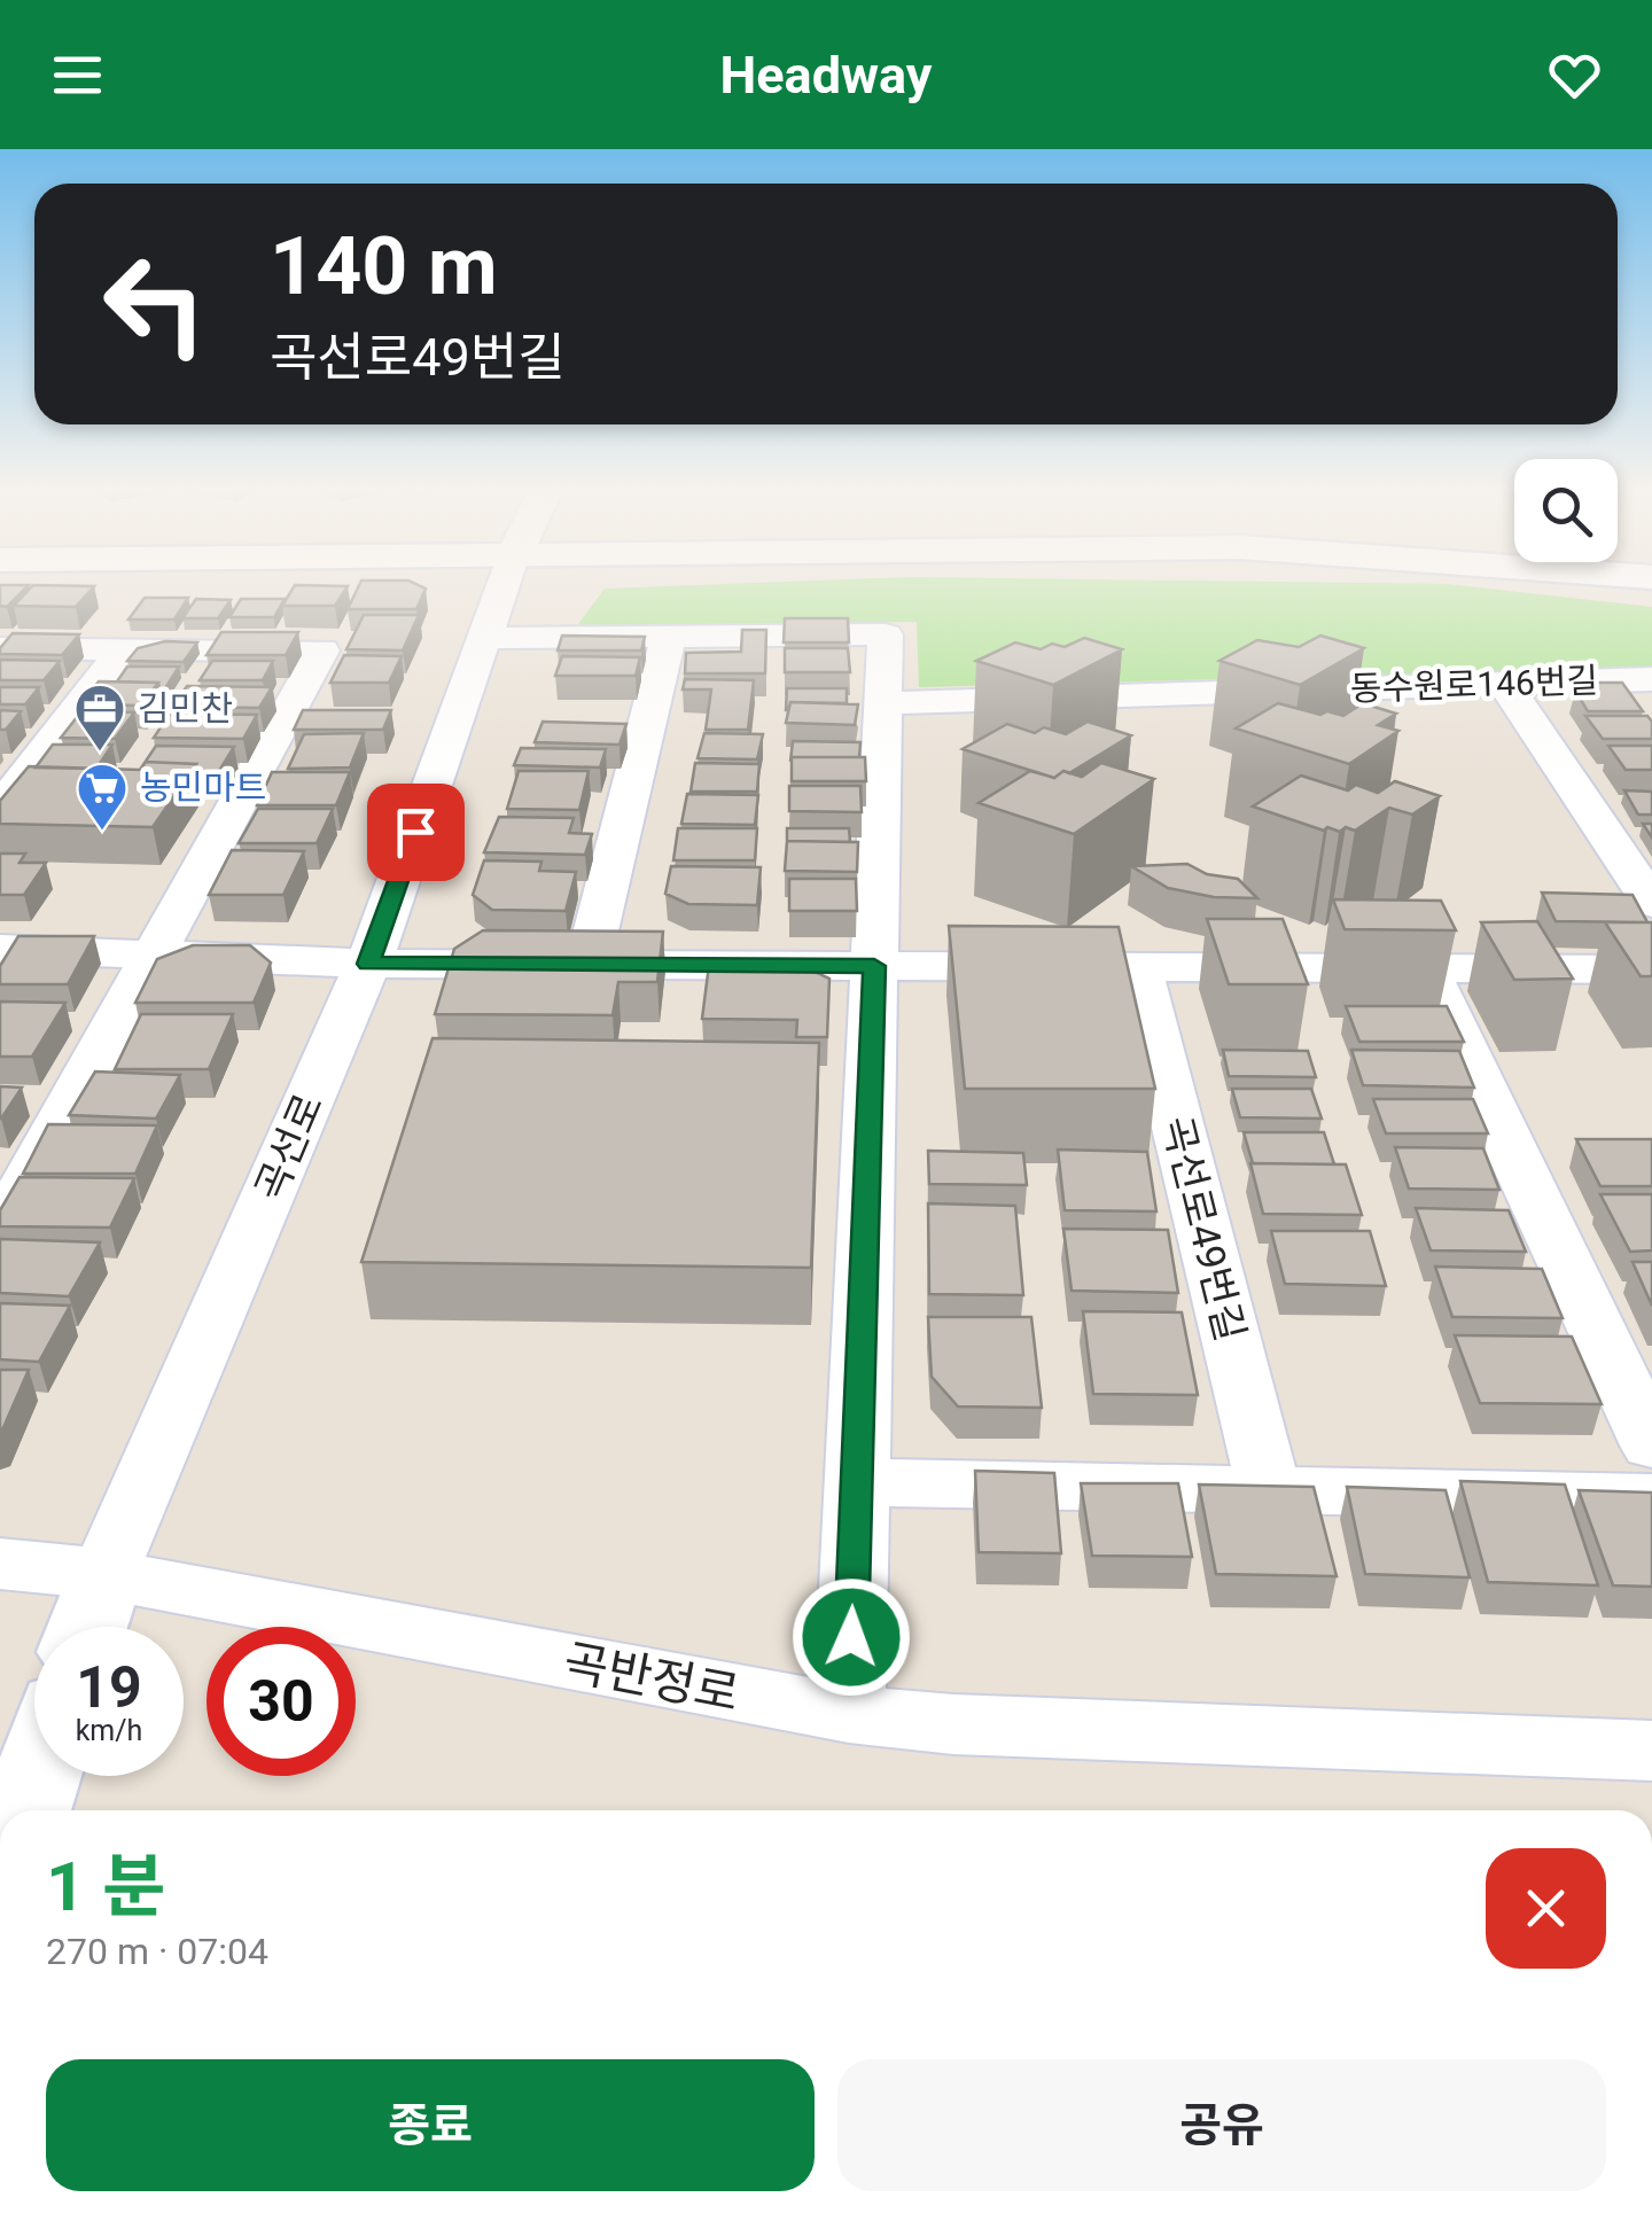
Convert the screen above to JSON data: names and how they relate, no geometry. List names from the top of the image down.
{
  "streets": {
    "main road": ["곡선로"],
    "street": ["동수원로146번길", "곡선로49번길", "곡반정로"]
  },
  "crossings": [
    ["곡선로", "곡반정로"]
  ],
  "places": {
    "office": ["김민찬"],
    "supermarket": ["농민마트"]
  },
  "page": {
    "header": "Headway",
    "turn": ["140 m", "곡선로49번길"],
    "speed": "19 km/h",
    "limit": "30",
    "heading": ["1 분", "270 m · 07:04"],
    "buttons": ["종료", "공유"]
  }
}
